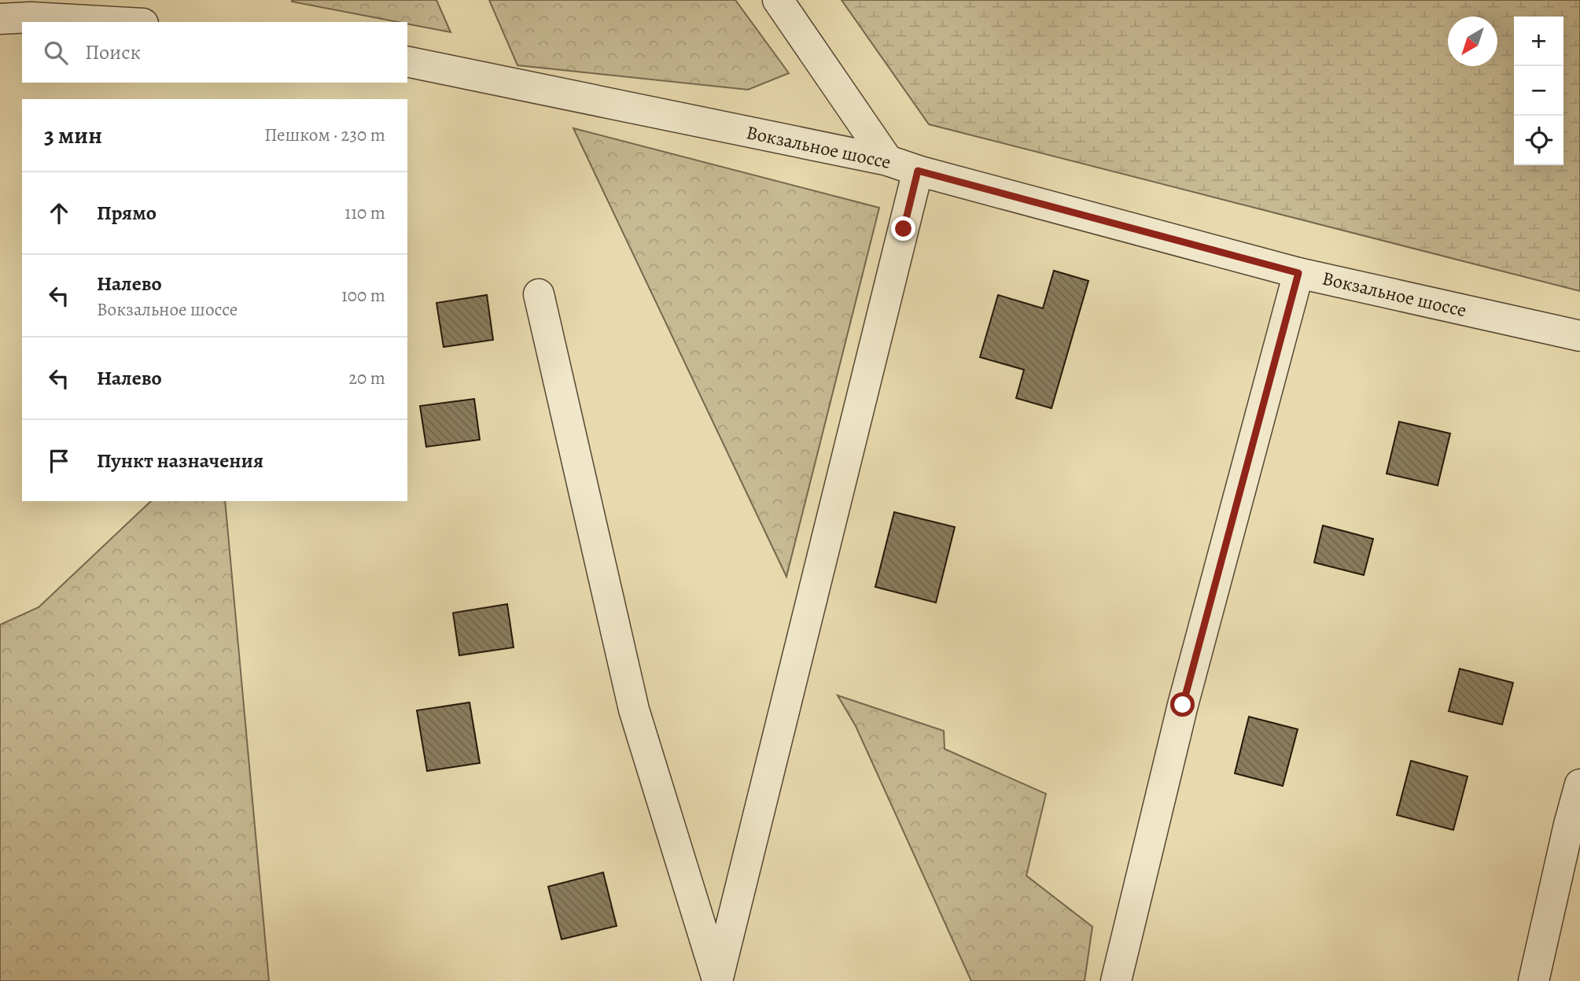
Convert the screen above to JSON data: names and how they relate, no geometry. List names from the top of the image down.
{
  "streets": {
    "street": ["Вокзальное шоссе"]
  },
  "north": "bottom left",
  "page": {
    "map_buttons": ["+", "−"],
    "search": "Поиск",
    "heading": ["3 мин", "Пешком · 230 m"],
    "list": [
      ["Прямо", "110 m"],
      ["Налево", "Вокзальное шоссе", "100 m"],
      ["Налево", "20 m"],
      "Пункт назначения"
    ]
  }
}
